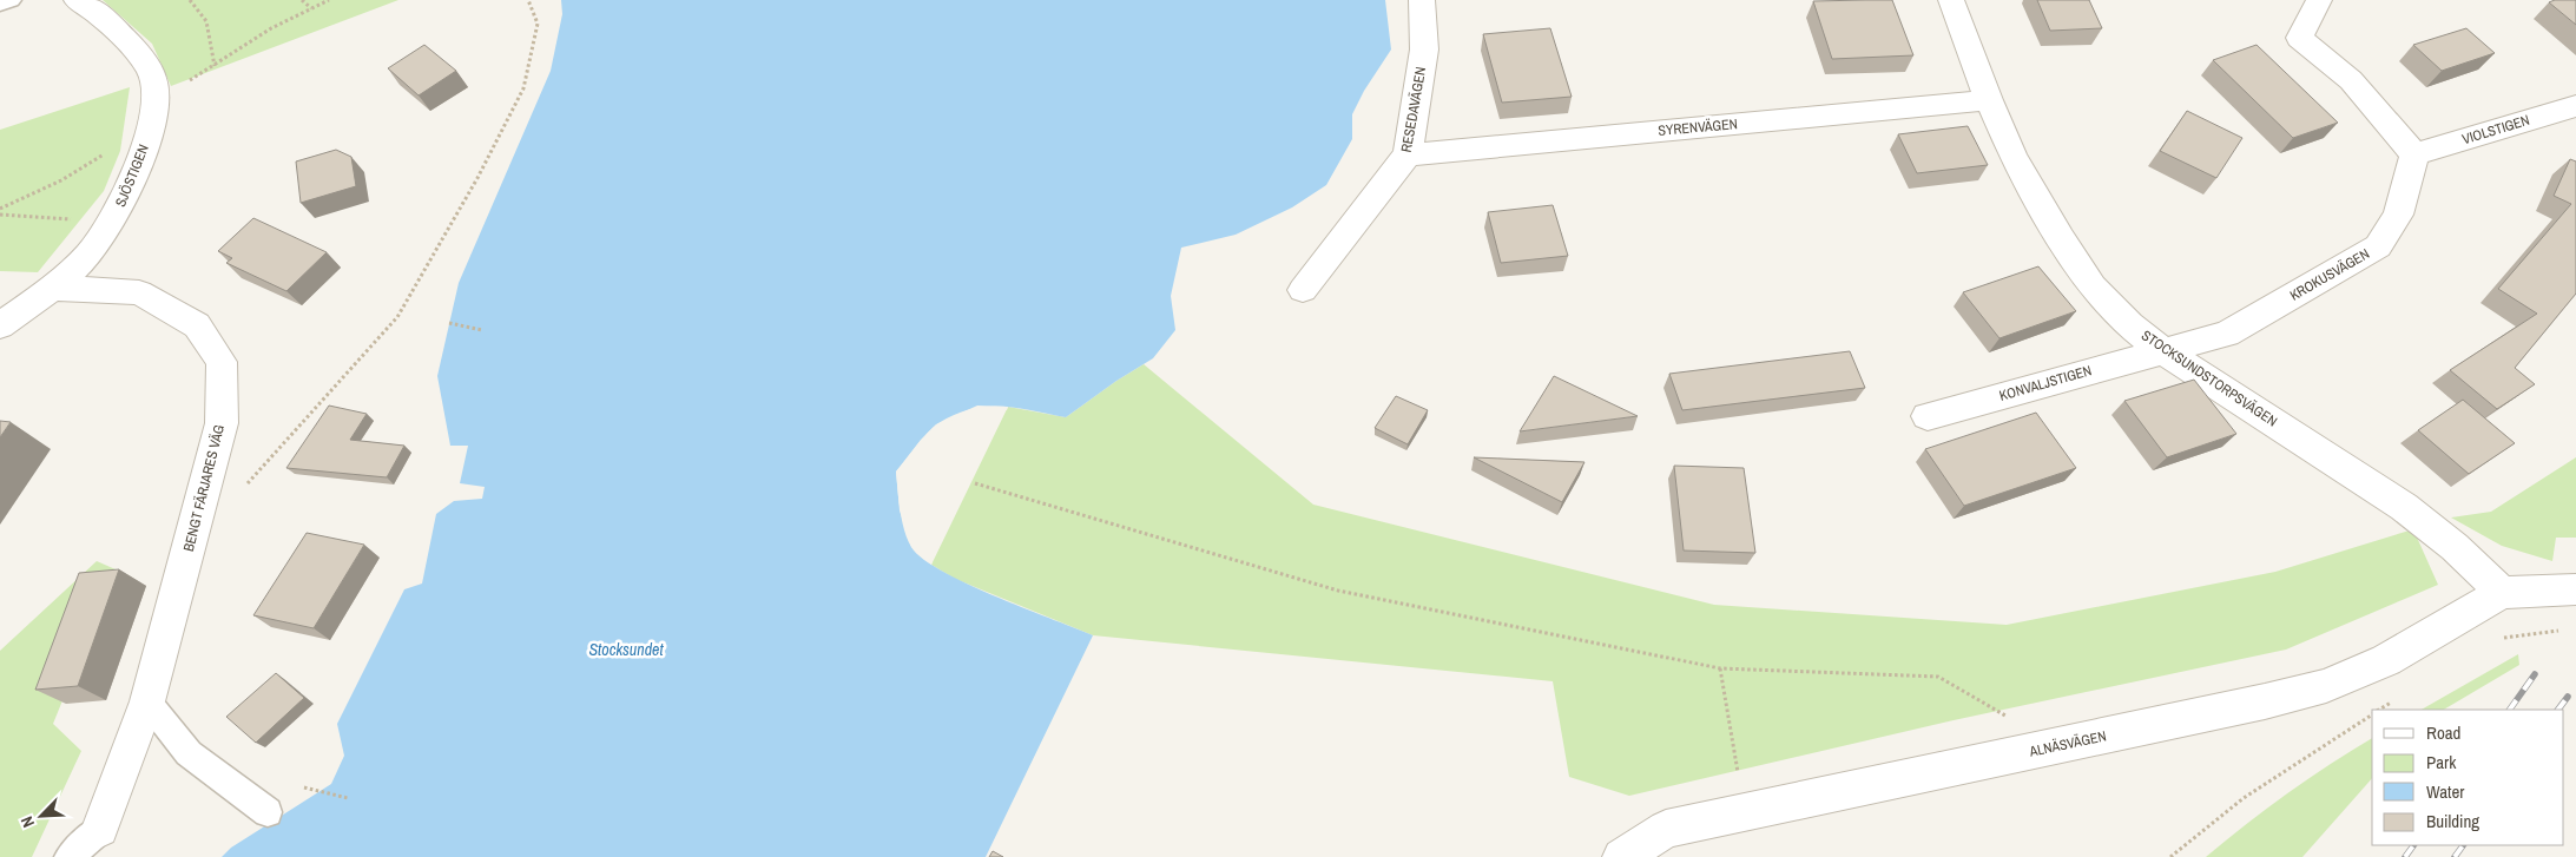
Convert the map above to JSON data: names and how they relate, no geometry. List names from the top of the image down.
{
  "streets": {
    "street": [
      "RESEDAVÄGEN",
      "SYRENVÄGEN",
      "VIOLSTIGEN",
      "SJÖSTIGEN",
      "KROKUSVÄGEN",
      "STOCKSUNDSTORPSVÄGEN",
      "KONVALJSTIGEN",
      "BENGT FÄRJARES VÄG",
      "ALNÄSVÄGEN"
    ]
  },
  "crossings": [
    ["RESEDAVÄGEN", "SYRENVÄGEN"],
    ["SYRENVÄGEN", "STOCKSUNDSTORPSVÄGEN"],
    ["VIOLSTIGEN", "KROKUSVÄGEN"],
    ["SJÖSTIGEN", "BENGT FÄRJARES VÄG"],
    ["KROKUSVÄGEN", "STOCKSUNDSTORPSVÄGEN"],
    ["KROKUSVÄGEN", "KONVALJSTIGEN"],
    ["STOCKSUNDSTORPSVÄGEN", "KONVALJSTIGEN"],
    ["STOCKSUNDSTORPSVÄGEN", "ALNÄSVÄGEN"]
  ],
  "water": ["Stocksundet"],
  "legend": [
    "Road",
    "Park",
    "Water",
    "Building"
  ],
  "north": "bottom left"
}
